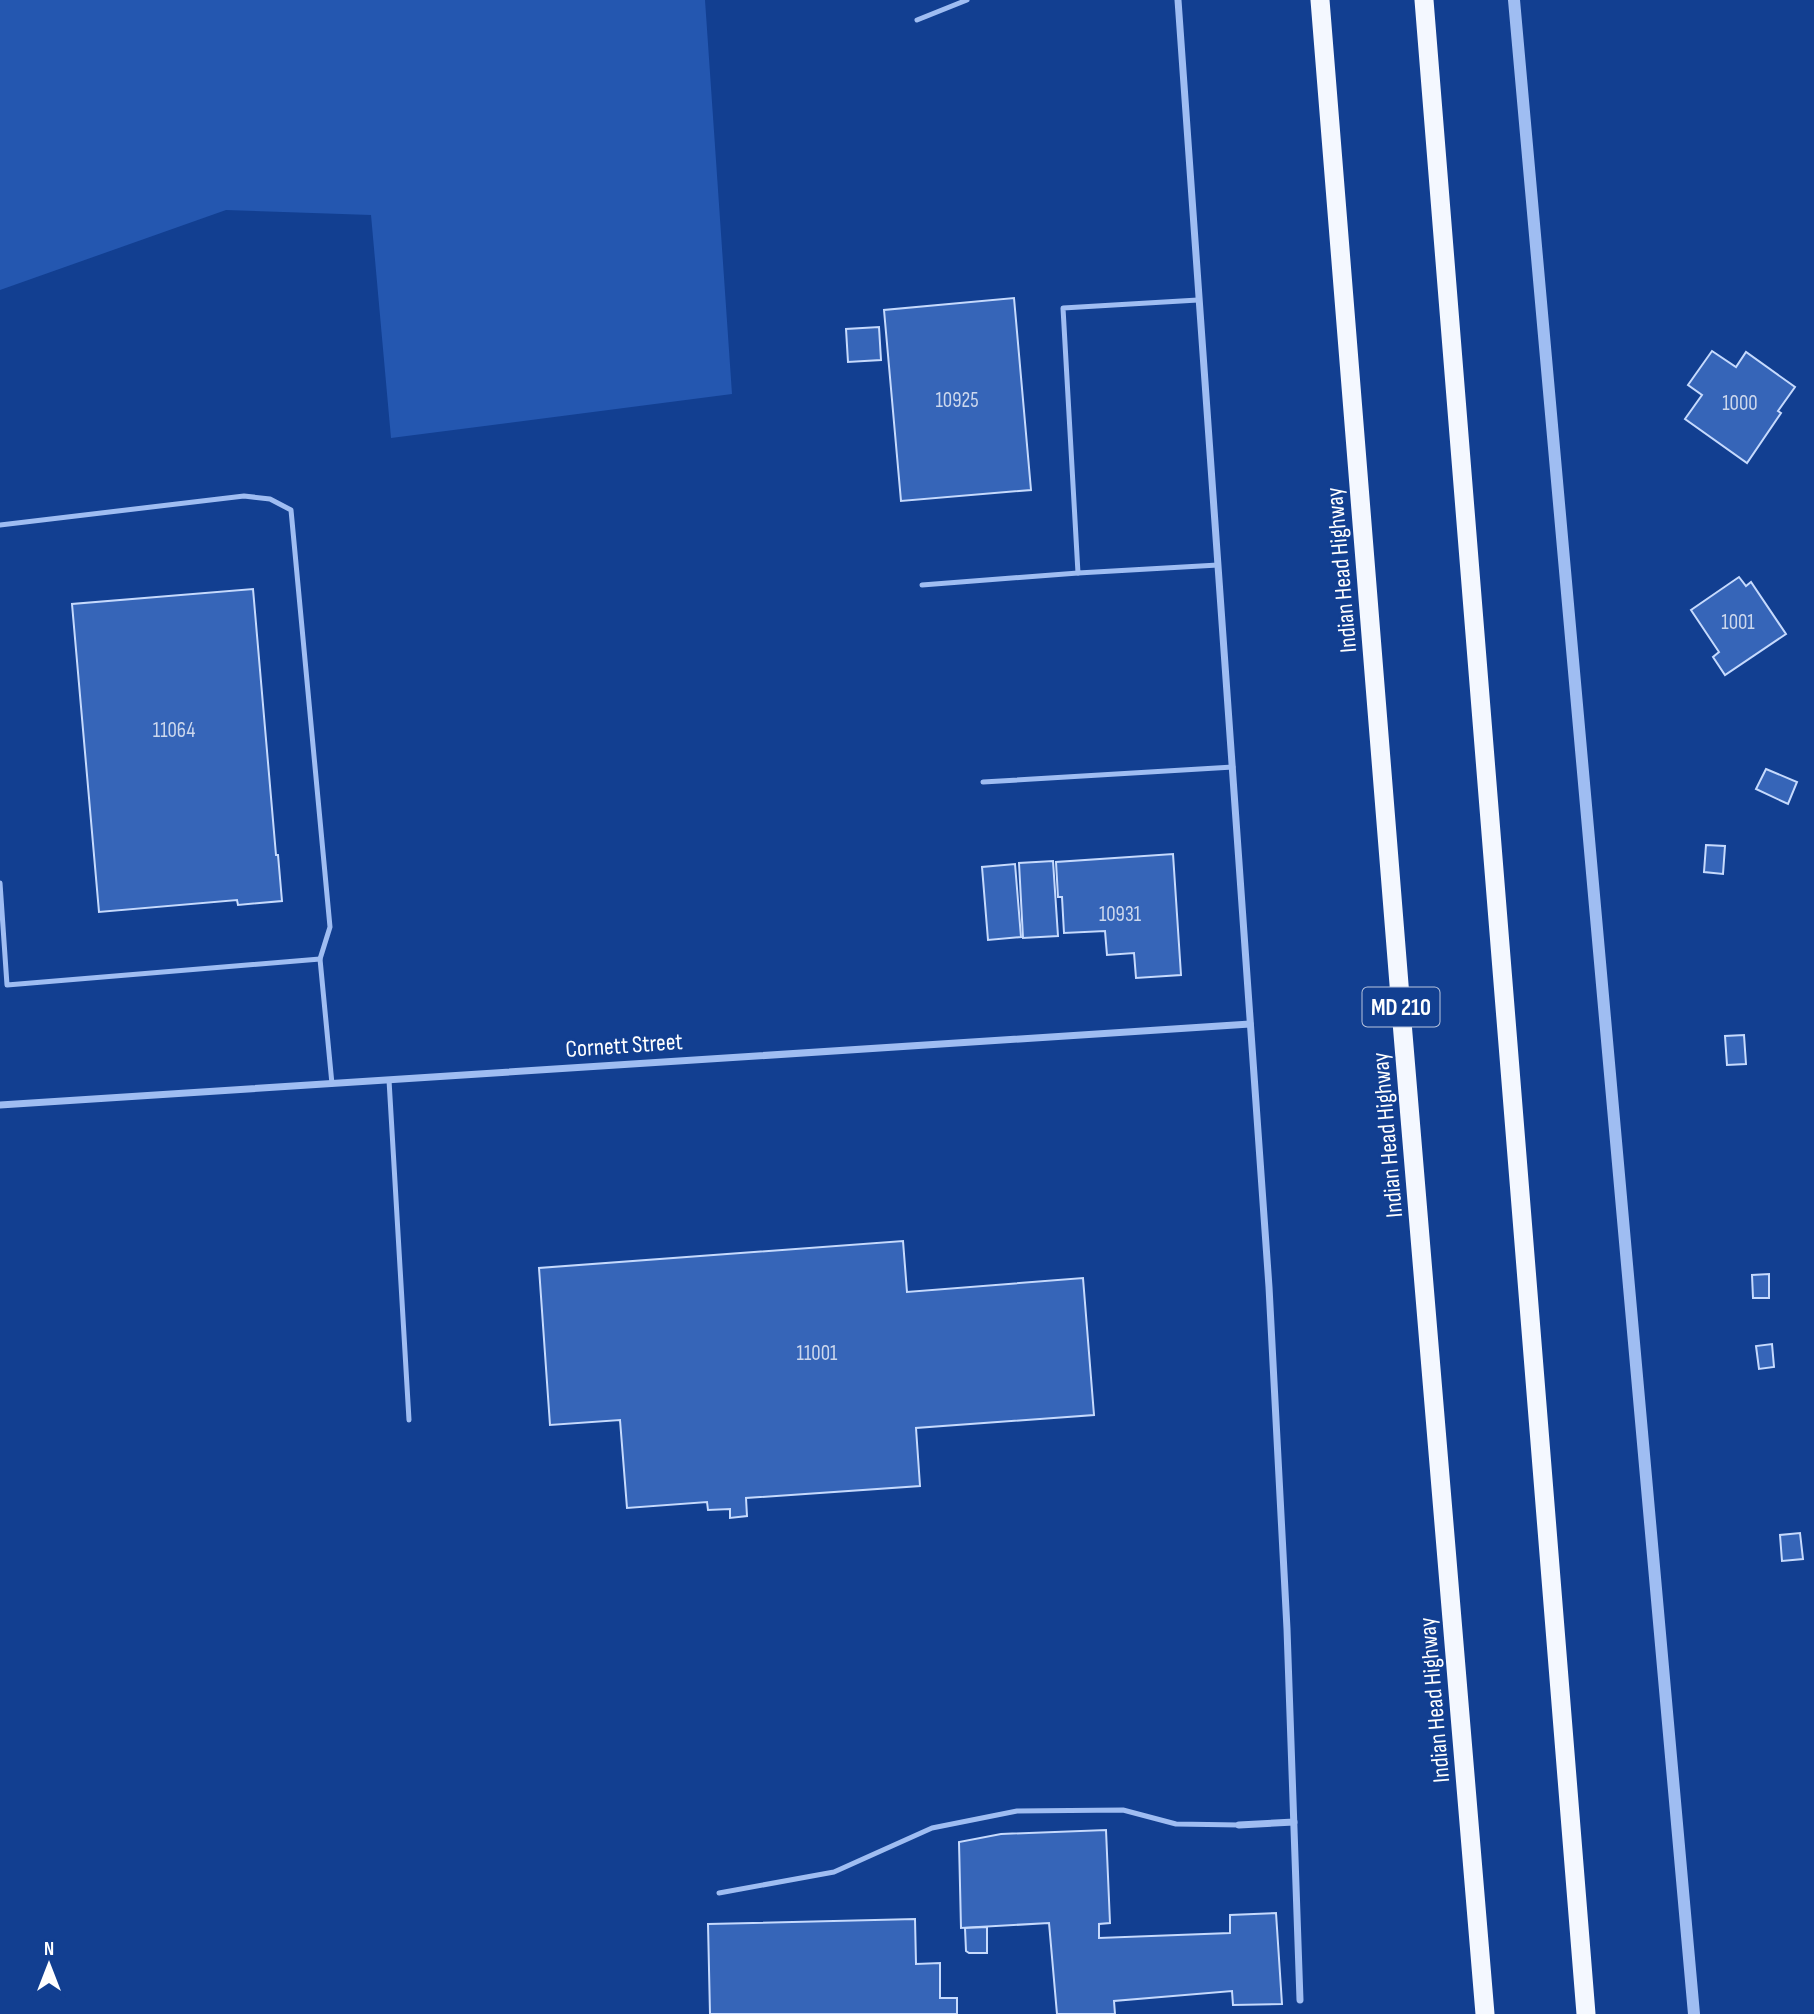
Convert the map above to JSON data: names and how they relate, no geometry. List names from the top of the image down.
{
  "streets": {
    "highway": ["Indian Head Highway", "MD 210"],
    "street": ["Cornett Street"]
  },
  "house_numbers": [
    "10925",
    "1000",
    "1001",
    "11064",
    "10931",
    "11001"
  ],
  "north": "top"
}
